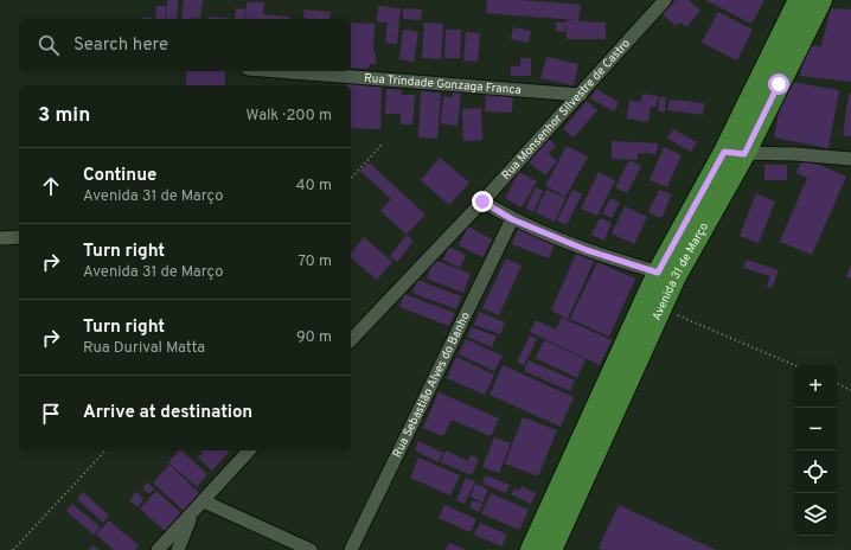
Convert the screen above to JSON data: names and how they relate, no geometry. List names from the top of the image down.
{
  "streets": {
    "main road": ["Avenida 31 de Março"],
    "street": ["Rua Trindade Gonzaga Franca", "Rua Monsenhor Silvestre de Castro", "Rua Sebastião Alves do Banho"]
  },
  "crossings": [
    ["Rua Trindade Gonzaga Franca", "Rua Monsenhor Silvestre de Castro"]
  ],
  "page": {
    "search": "Search here",
    "heading": ["3 min", "Walk · 200 m"],
    "list": [
      ["Continue", "Avenida 31 de Março", "40 m"],
      ["Turn right", "Avenida 31 de Março", "70 m"],
      ["Turn right", "Rua Durival Matta", "90 m"],
      "Arrive at destination"
    ],
    "map_buttons": ["+", "−"]
  }
}
